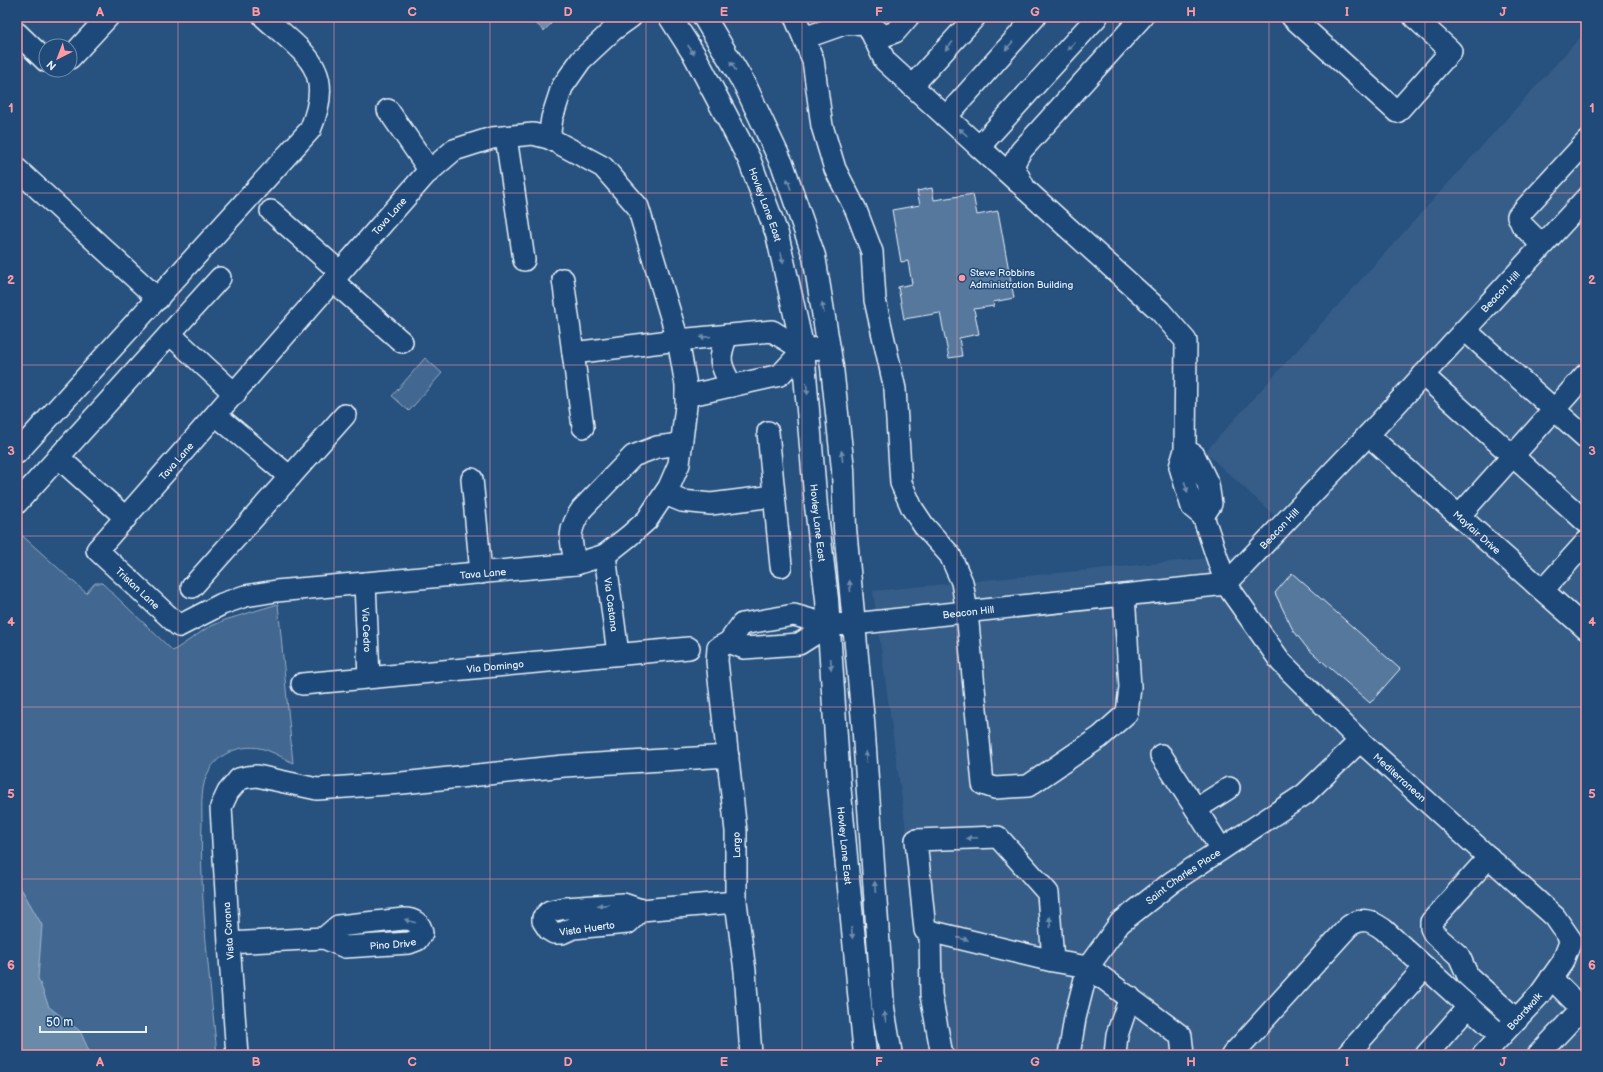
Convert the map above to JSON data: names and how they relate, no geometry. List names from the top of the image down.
{
  "streets": {
    "main road": ["Hovley Lane East"],
    "street": [
      "Tava Lane",
      "Beacon Hill",
      "Mayfair Drive",
      "Tristan Lane",
      "Via Castana",
      "Via Cedro",
      "Via Domingo",
      "Mediterranean",
      "Largo",
      "Saint Charles Place",
      "Vista Corona",
      "Boardwalk"
    ]
  },
  "crossings": [
    ["Hovley Lane East", "Largo"],
    ["Tava Lane", "Tristan Lane"],
    ["Tava Lane", "Via Castana"],
    ["Tava Lane", "Via Cedro"],
    ["Beacon Hill", "Mayfair Drive"],
    ["Beacon Hill", "Mediterranean"],
    ["Beacon Hill", "Largo"],
    ["Via Castana", "Via Domingo"],
    ["Via Cedro", "Via Domingo"],
    ["Mediterranean", "Saint Charles Place"],
    ["Mediterranean", "Boardwalk"],
    ["Largo", "Vista Corona"]
  ],
  "places": ["Steve Robbins Administration Building"],
  "scale_bar": "50 m",
  "north": "bottom left",
  "grid": {
    "columns": [
      "A",
      "B",
      "C",
      "D",
      "E",
      "F",
      "G",
      "H",
      "I",
      "J"
    ],
    "rows": [
      "1",
      "2",
      "3",
      "4",
      "5",
      "6"
    ]
  }
}
